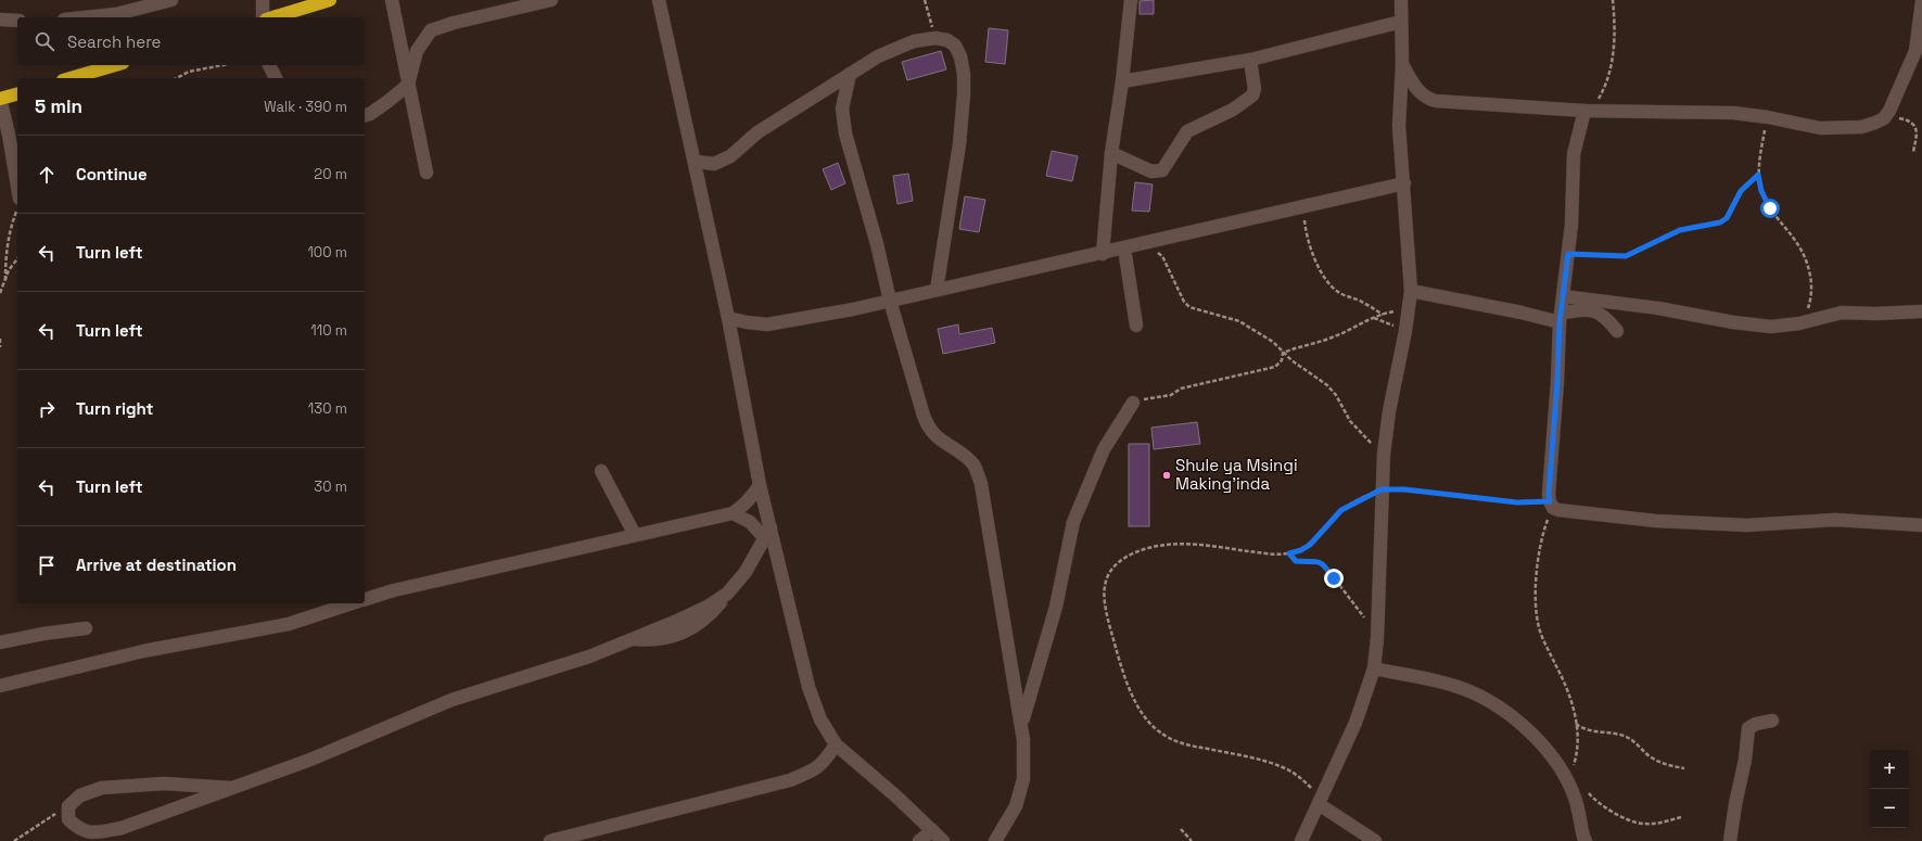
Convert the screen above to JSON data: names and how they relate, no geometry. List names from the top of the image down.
{
  "places": ["Shule ya Msingi Making'inda"],
  "page": {
    "search": "Search here",
    "heading": ["5 min", "Walk · 390 m"],
    "list": [
      ["Continue", "20 m"],
      ["Turn left", "100 m"],
      ["Turn left", "110 m"],
      ["Turn right", "130 m"],
      ["Turn left", "30 m"],
      "Arrive at destination"
    ],
    "map_buttons": ["+", "−"]
  }
}
